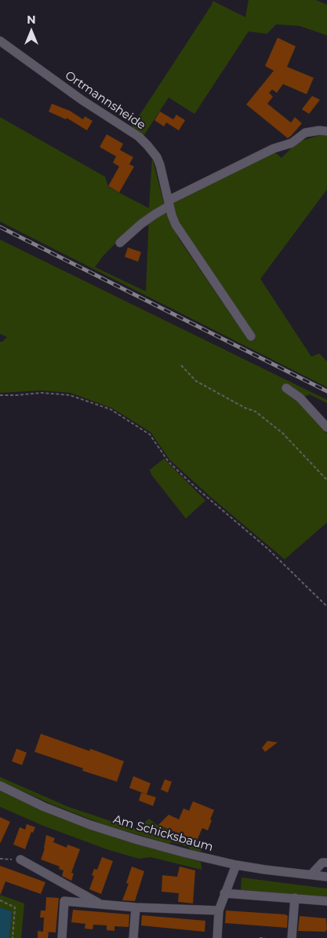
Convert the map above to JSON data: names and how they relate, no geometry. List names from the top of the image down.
{
  "streets": {
    "street": ["Ortmannsheide", "Am Schicksbaum"]
  },
  "north": "top"
}
